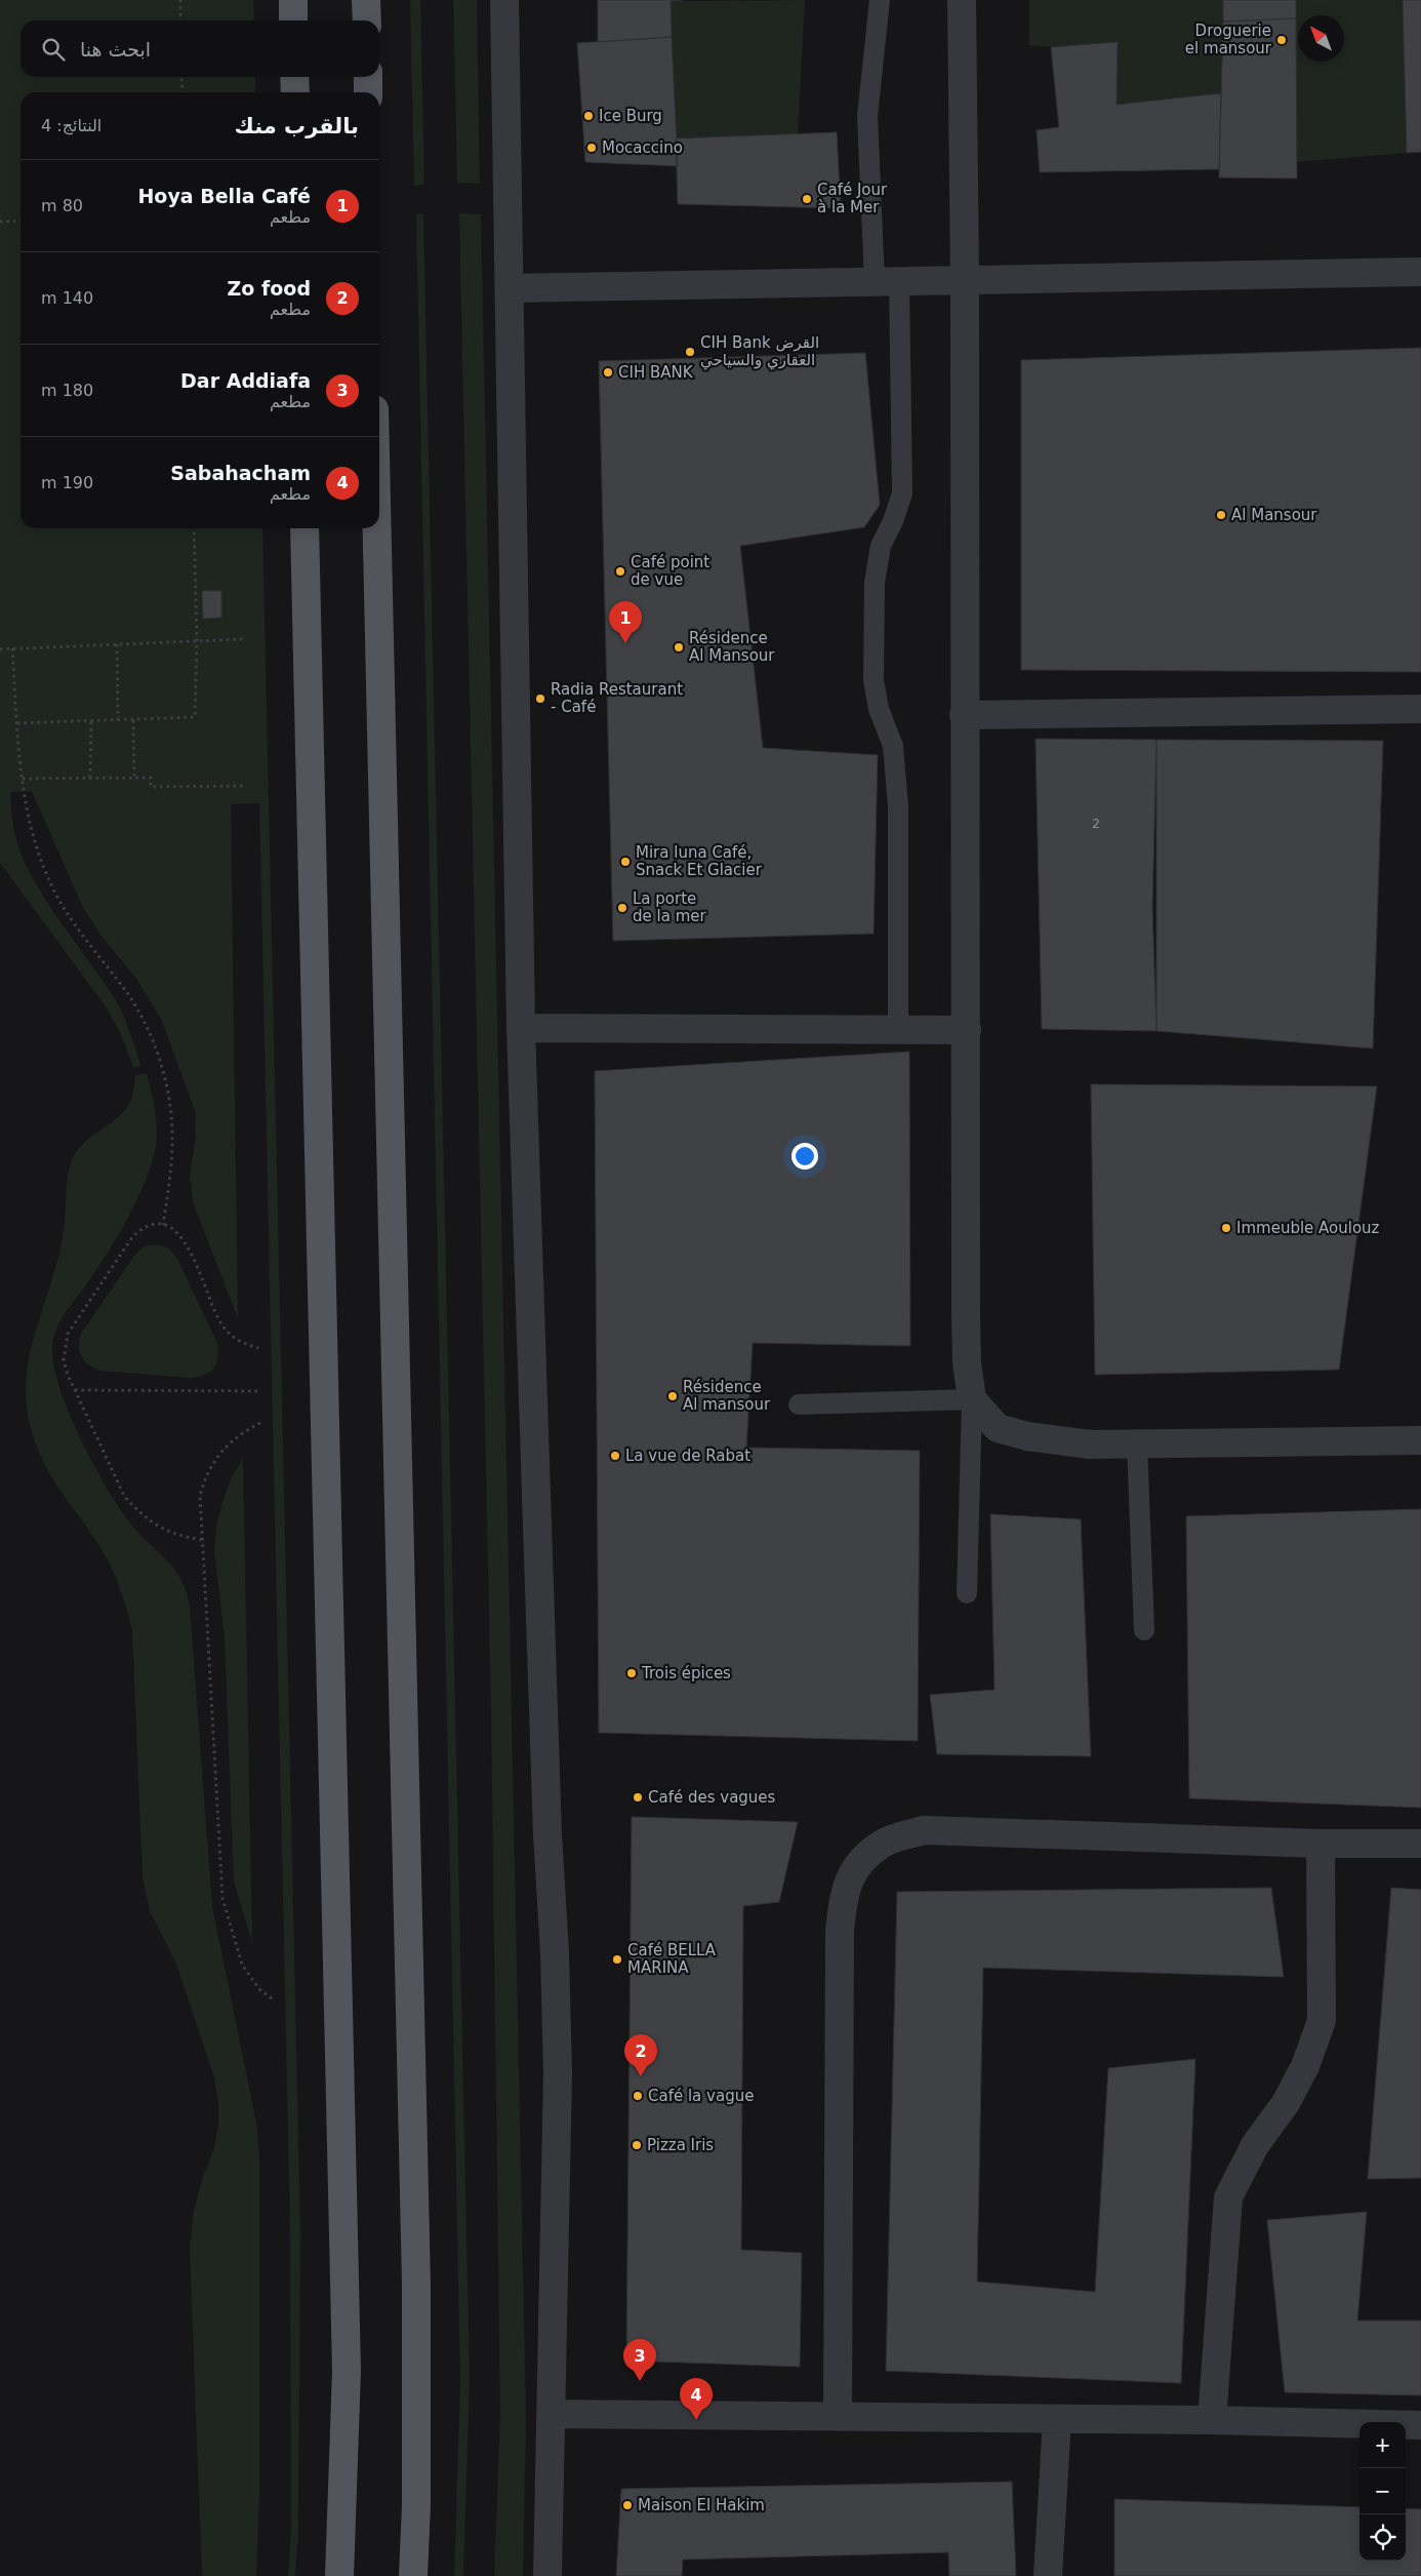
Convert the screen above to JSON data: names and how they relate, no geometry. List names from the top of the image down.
{
  "places": [
    "Droguerie el mansour",
    "Ice Burg",
    "Mocaccino",
    "Café Jour à la Mer",
    "CIH Bank القرض العقاري والسياحي",
    "CIH BANK",
    "Al Mansour",
    "Café point de vue",
    "Résidence Al Mansour",
    "Radia Restaurant - Café",
    "Mira luna Café, Snack Et Glacier",
    "La porte de la mer",
    "Immeuble Aoulouz",
    "Résidence Al mansour",
    "La vue de Rabat",
    "Trois épices",
    "Café des vagues",
    "Café BELLA MARINA",
    "Café la vague",
    "Pizza Iris",
    "Maison El Hakim"
  ],
  "house_numbers": ["2"],
  "north": "top left",
  "page": {
    "search": "ابحث هنا",
    "heading": ["بالقرب منك", "النتائج: 4"],
    "list": [
      {
        "mark": "1",
        "name": "Hoya Bella Café",
        "note": "مطعم",
        "value": "80 m"
      },
      {
        "mark": "2",
        "name": "Zo food",
        "note": "مطعم",
        "value": "140 m"
      },
      {
        "mark": "3",
        "name": "Dar Addiafa",
        "note": "مطعم",
        "value": "180 m"
      },
      {
        "mark": "4",
        "name": "Sabahacham",
        "note": "مطعم",
        "value": "190 m"
      }
    ],
    "pins": [
      "1",
      "2",
      "3",
      "4"
    ],
    "map_buttons": ["+", "−"]
  }
}
